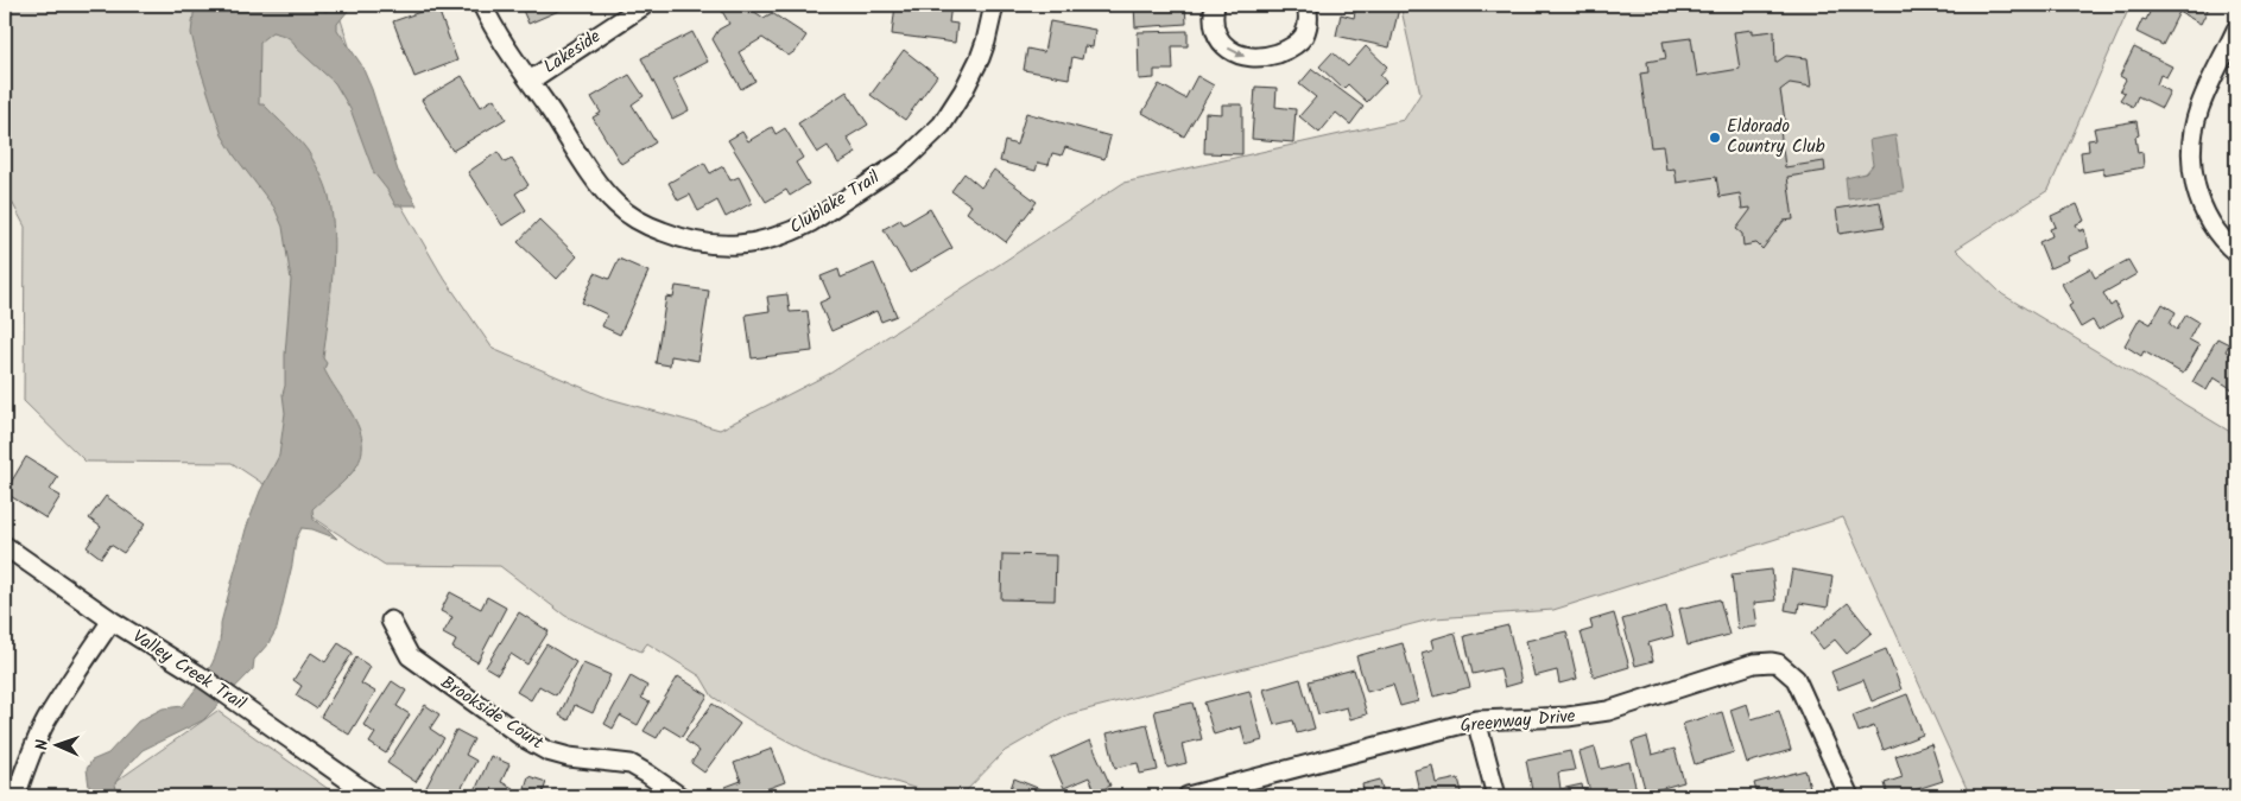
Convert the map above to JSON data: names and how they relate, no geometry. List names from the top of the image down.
{
  "streets": {
    "street": [
      "Lakeside",
      "Clublake Trail",
      "Valley Creek Trail",
      "Brookside Court",
      "Greenway Drive"
    ]
  },
  "crossings": [
    ["Lakeside", "Clublake Trail"]
  ],
  "places": ["Eldorado Country Club"],
  "north": "left"
}
